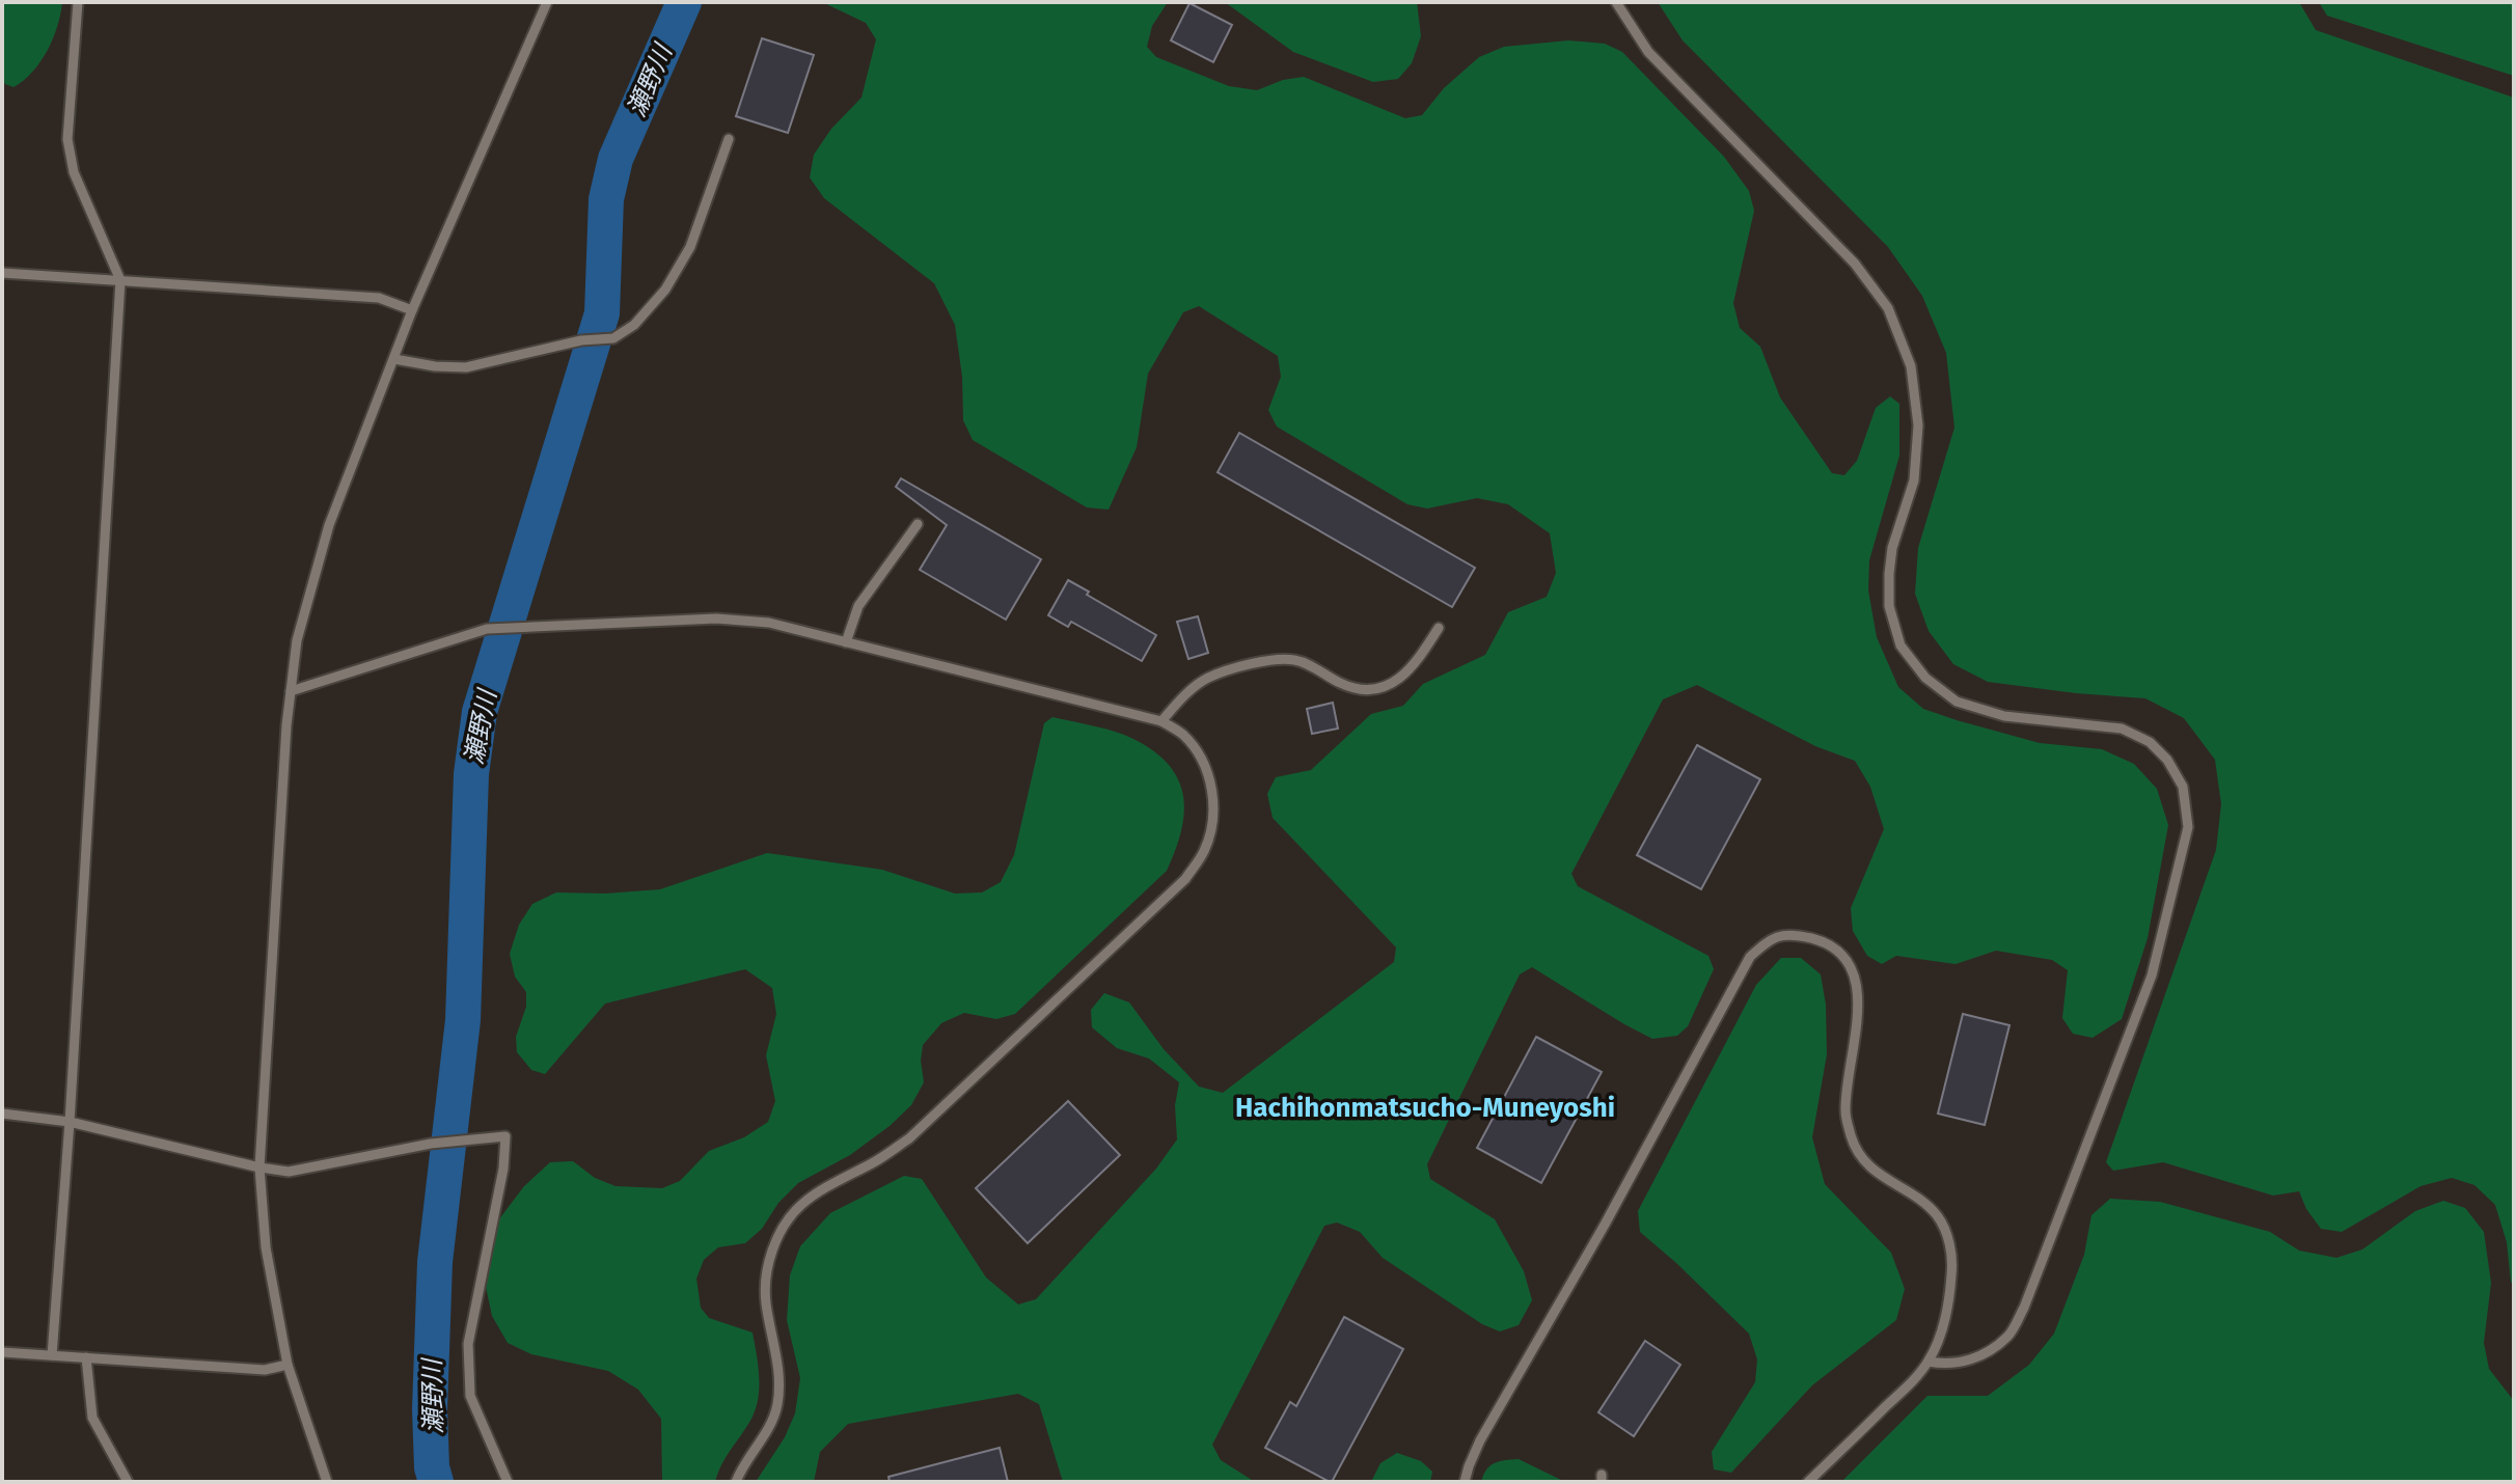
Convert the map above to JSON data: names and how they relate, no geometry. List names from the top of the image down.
{
  "districts": ["Hachihonmatsucho-Muneyoshi"],
  "water": ["瀬野川"]
}
